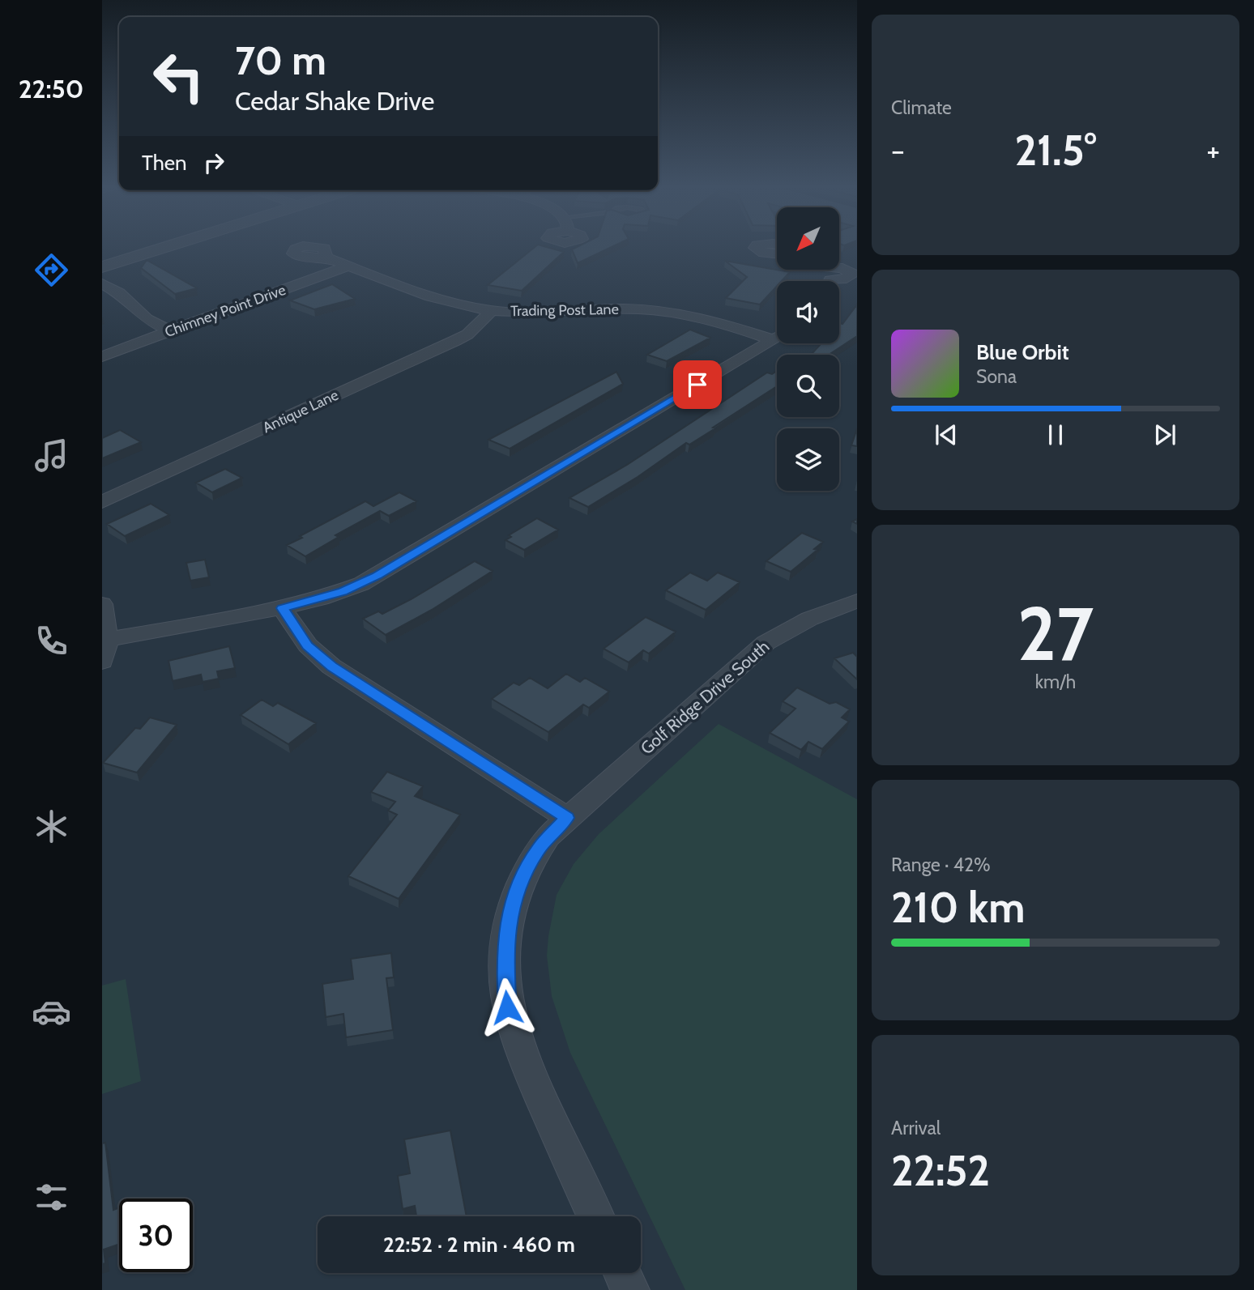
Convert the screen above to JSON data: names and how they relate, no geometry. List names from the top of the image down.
{
  "streets": {
    "street": [
      "Trading Post Lane",
      "Chimney Point Drive",
      "Antique Lane",
      "Golf Ridge Drive South"
    ]
  },
  "crossings": [
    ["Trading Post Lane", "Chimney Point Drive"],
    ["Trading Post Lane", "Antique Lane"]
  ],
  "north": "bottom left",
  "page": {
    "tabs": "22:50",
    "tile": [
      "Climate",
      ["27", "km/h"],
      ["Range · 42%", "210 km"],
      ["Arrival", "22:52"]
    ],
    "turn": ["70 m", "Cedar Shake Drive"],
    "heat": ["−", "21.5°", "+"],
    "then": "Then",
    "song": ["Blue Orbit", "Sona"],
    "limit": "30",
    "trip": "22:52 · 2 min · 460 m"
  }
}
